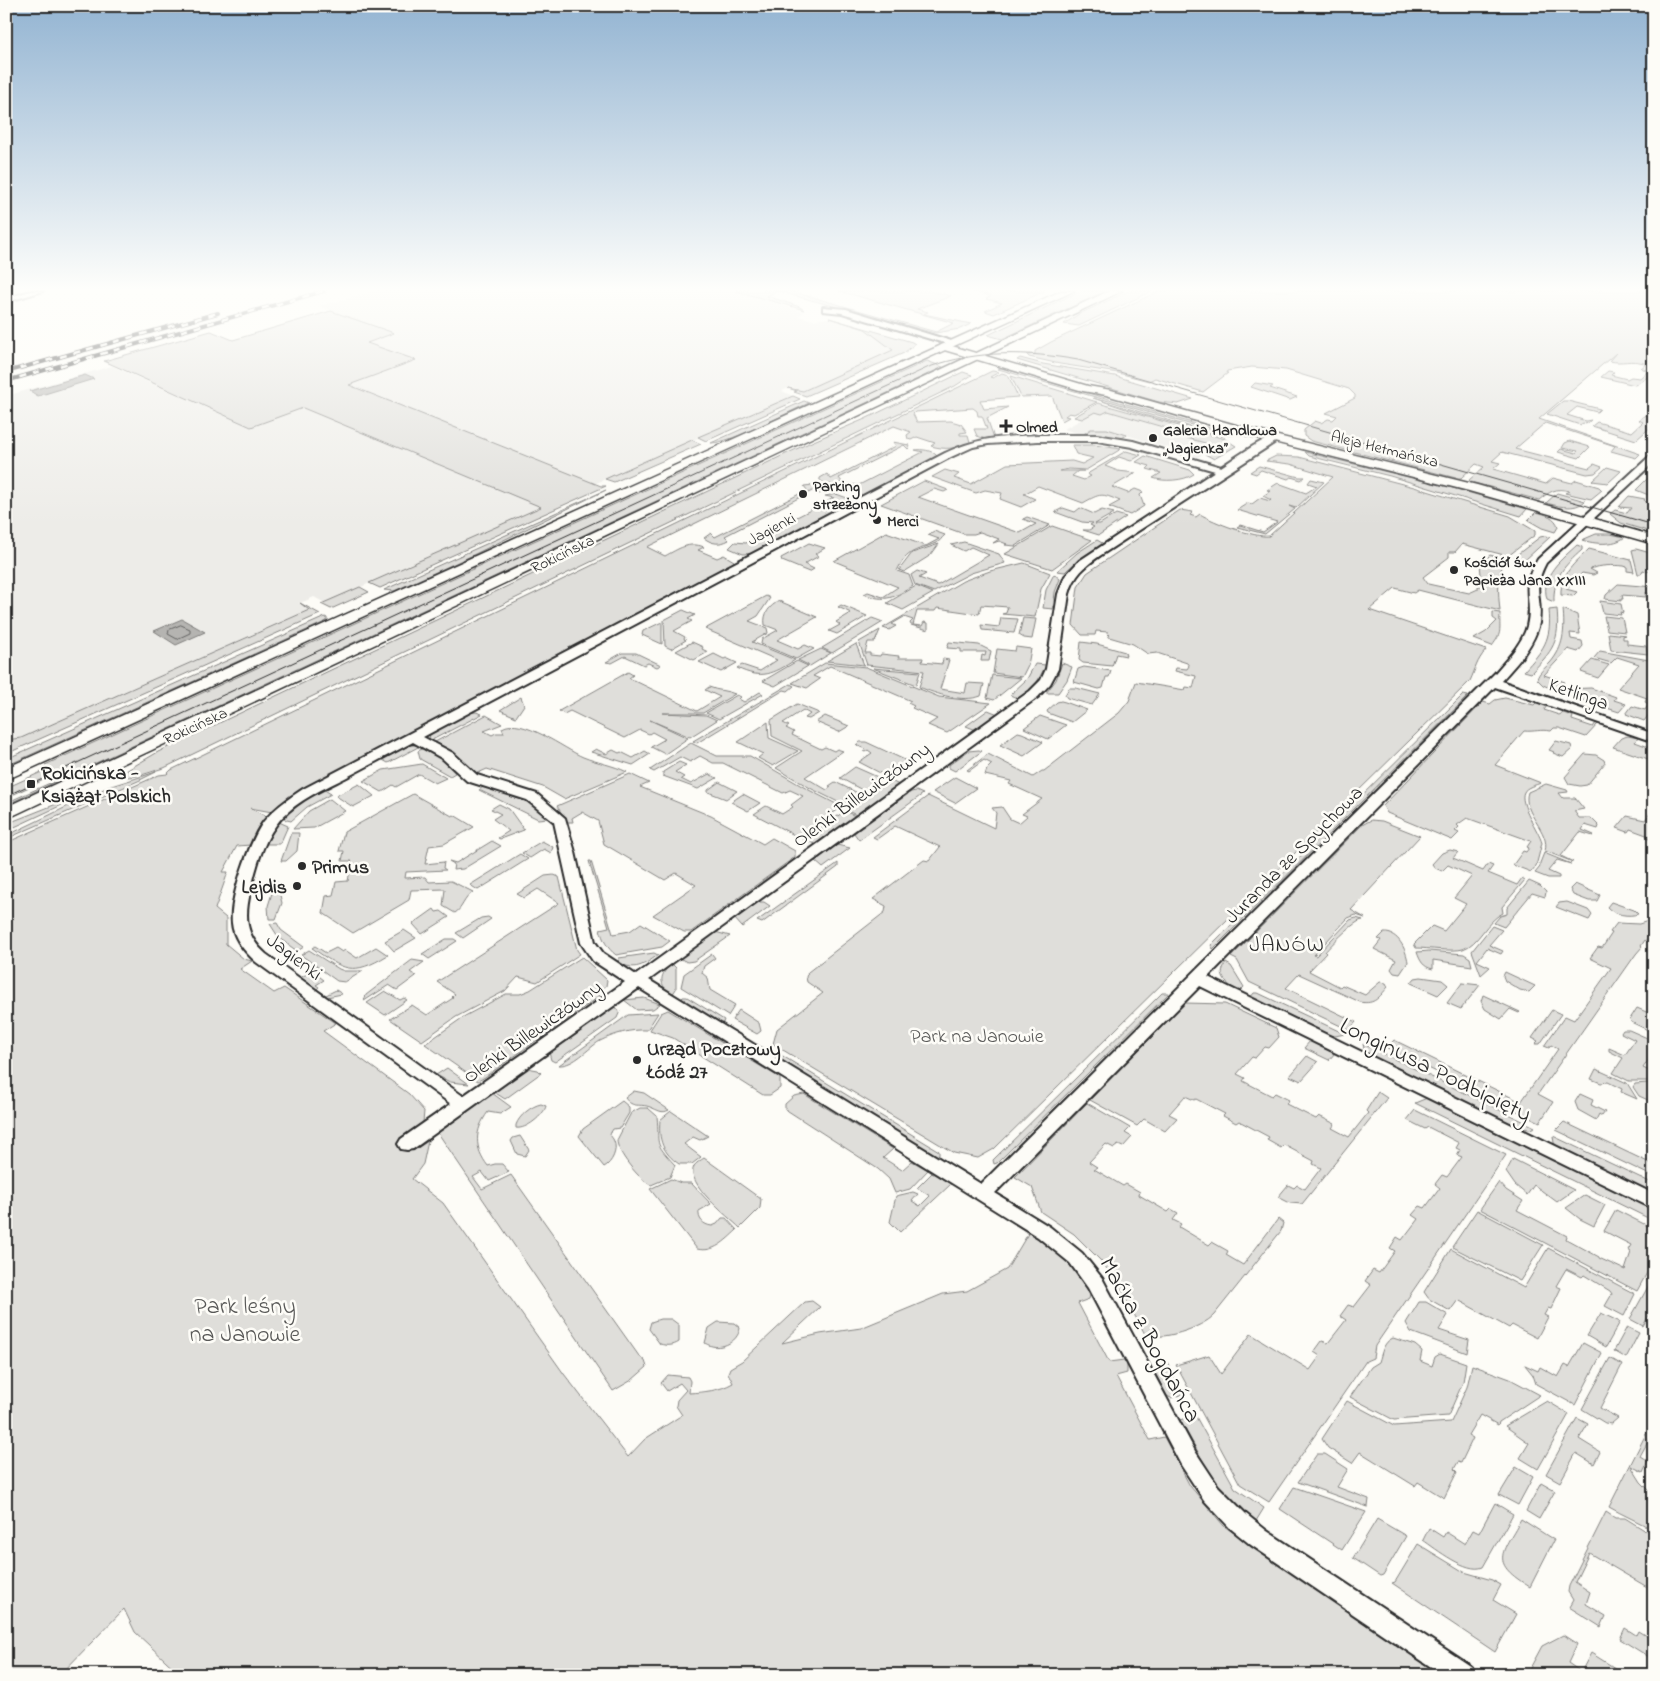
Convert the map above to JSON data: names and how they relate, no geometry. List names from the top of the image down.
{
  "streets": {
    "main road": ["Rokicińska"],
    "street": [
      "Aleja Hetmańska",
      "Jagienki",
      "Ketlinga",
      "Oleńki Billewiczówny",
      "Juranda ze Spychowa",
      "Longinusa Podbipięty",
      "Maćka z Bogdańca"
    ]
  },
  "crossings": [
    ["Aleja Hetmańska", "Oleńki Billewiczówny"],
    ["Aleja Hetmańska", "Juranda ze Spychowa"],
    ["Jagienki", "Oleńki Billewiczówny"],
    ["Ketlinga", "Juranda ze Spychowa"],
    ["Oleńki Billewiczówny", "Maćka z Bogdańca"],
    ["Juranda ze Spychowa", "Longinusa Podbipięty"],
    ["Juranda ze Spychowa", "Maćka z Bogdańca"]
  ],
  "districts": ["JANÓW"],
  "parks": ["Park na Janowie", "Park leśny na Janowie"],
  "places": {
    "health": ["Olmed"],
    "other": [
      "Galeria Handlowa „Jagienka”",
      "Parking strzeżony",
      "Merci",
      "Kościół św. Papieża Jana XXIII",
      "Primus",
      "Lejdis",
      "Urząd Pocztowy Łódź 27"
    ],
    "transit": ["Rokicińska - Książąt Polskich"]
  }
}
